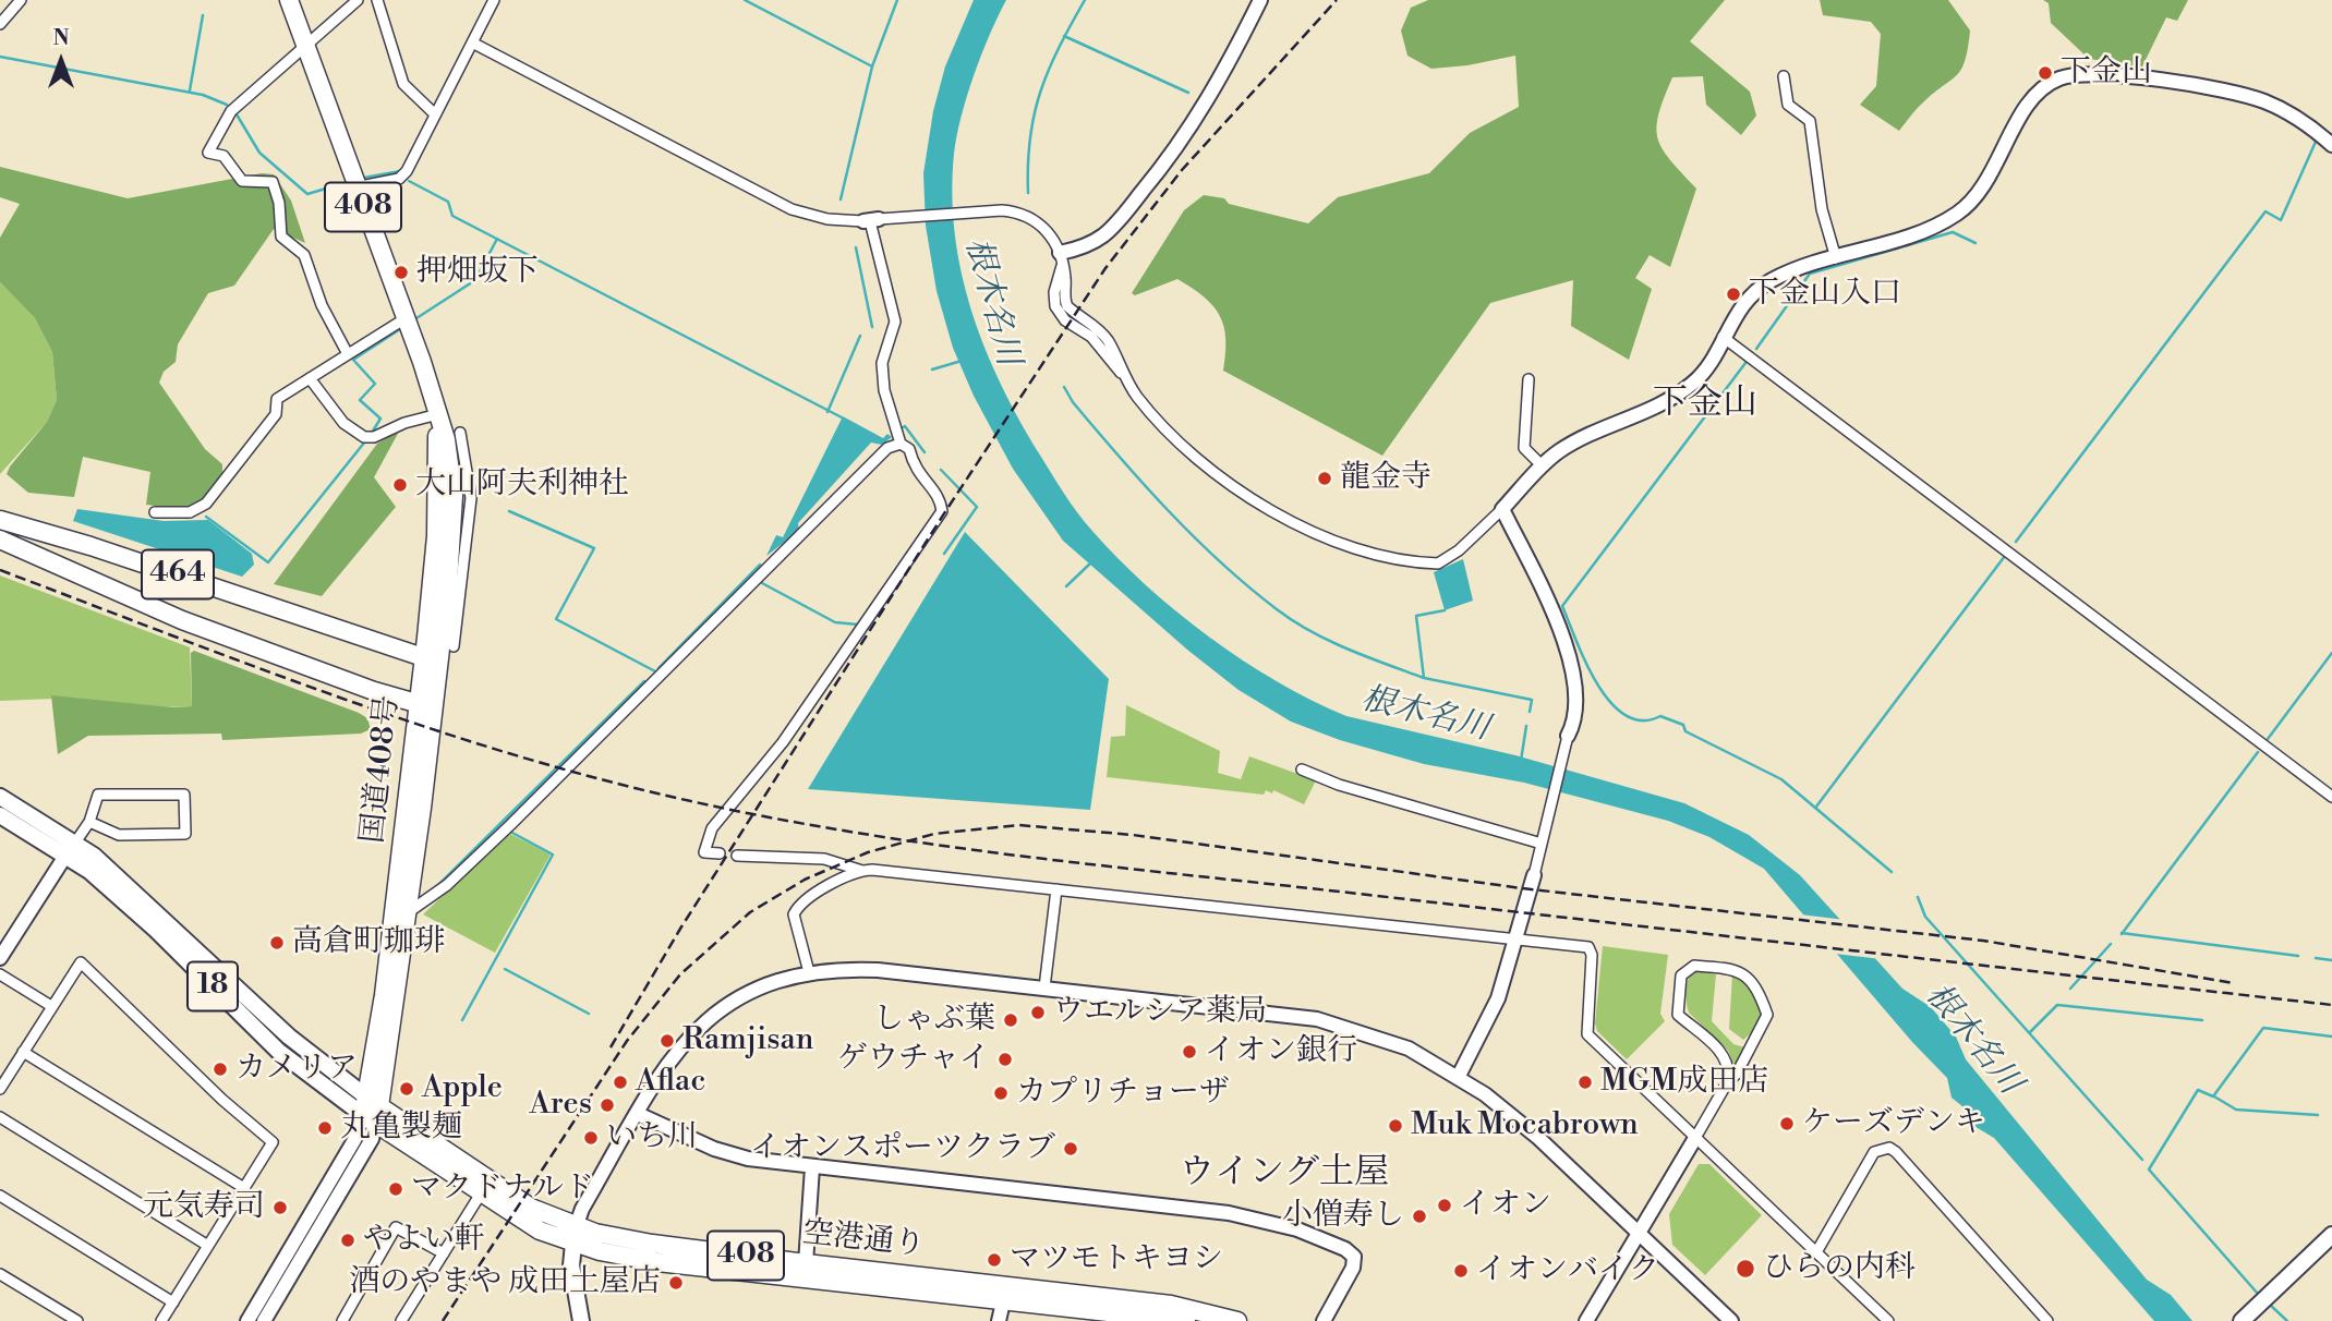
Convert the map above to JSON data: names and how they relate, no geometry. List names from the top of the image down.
{
  "streets": {
    "highway": [
      "408",
      "464",
      "国道408号",
      "空港通り"
    ],
    "main road": ["18"]
  },
  "crossings": [
    ["464", "国道408号"],
    ["国道408号", "18"],
    ["国道408号", "空港通り"],
    ["18", "空港通り"]
  ],
  "districts": ["下金山", "ウイング土屋"],
  "water": ["根木名川"],
  "places": [
    "下金山",
    "押畑坂下",
    "下金山入口",
    "龍金寺",
    "大山阿夫利神社",
    "高倉町珈琲",
    "ウエルシア薬局",
    "しゃぶ葉",
    "Ramjisan",
    "イオン銀行",
    "ゲウチャイ",
    "カメリア",
    "Aflac",
    "MGM成田店",
    "Apple",
    "カプリチョーザ",
    "Ares",
    "ケーズデンキ",
    "Muk Mocabrown",
    "丸亀製麺",
    "いち川",
    "イオンスポーツクラブ",
    "マクドナルド",
    "イオン",
    "元気寿司",
    "小僧寿し",
    "やよい軒",
    "マツモトキヨシ",
    "ひらの内科",
    "イオンバイク",
    "酒のやまや 成田土屋店"
  ],
  "north": "top"
}
